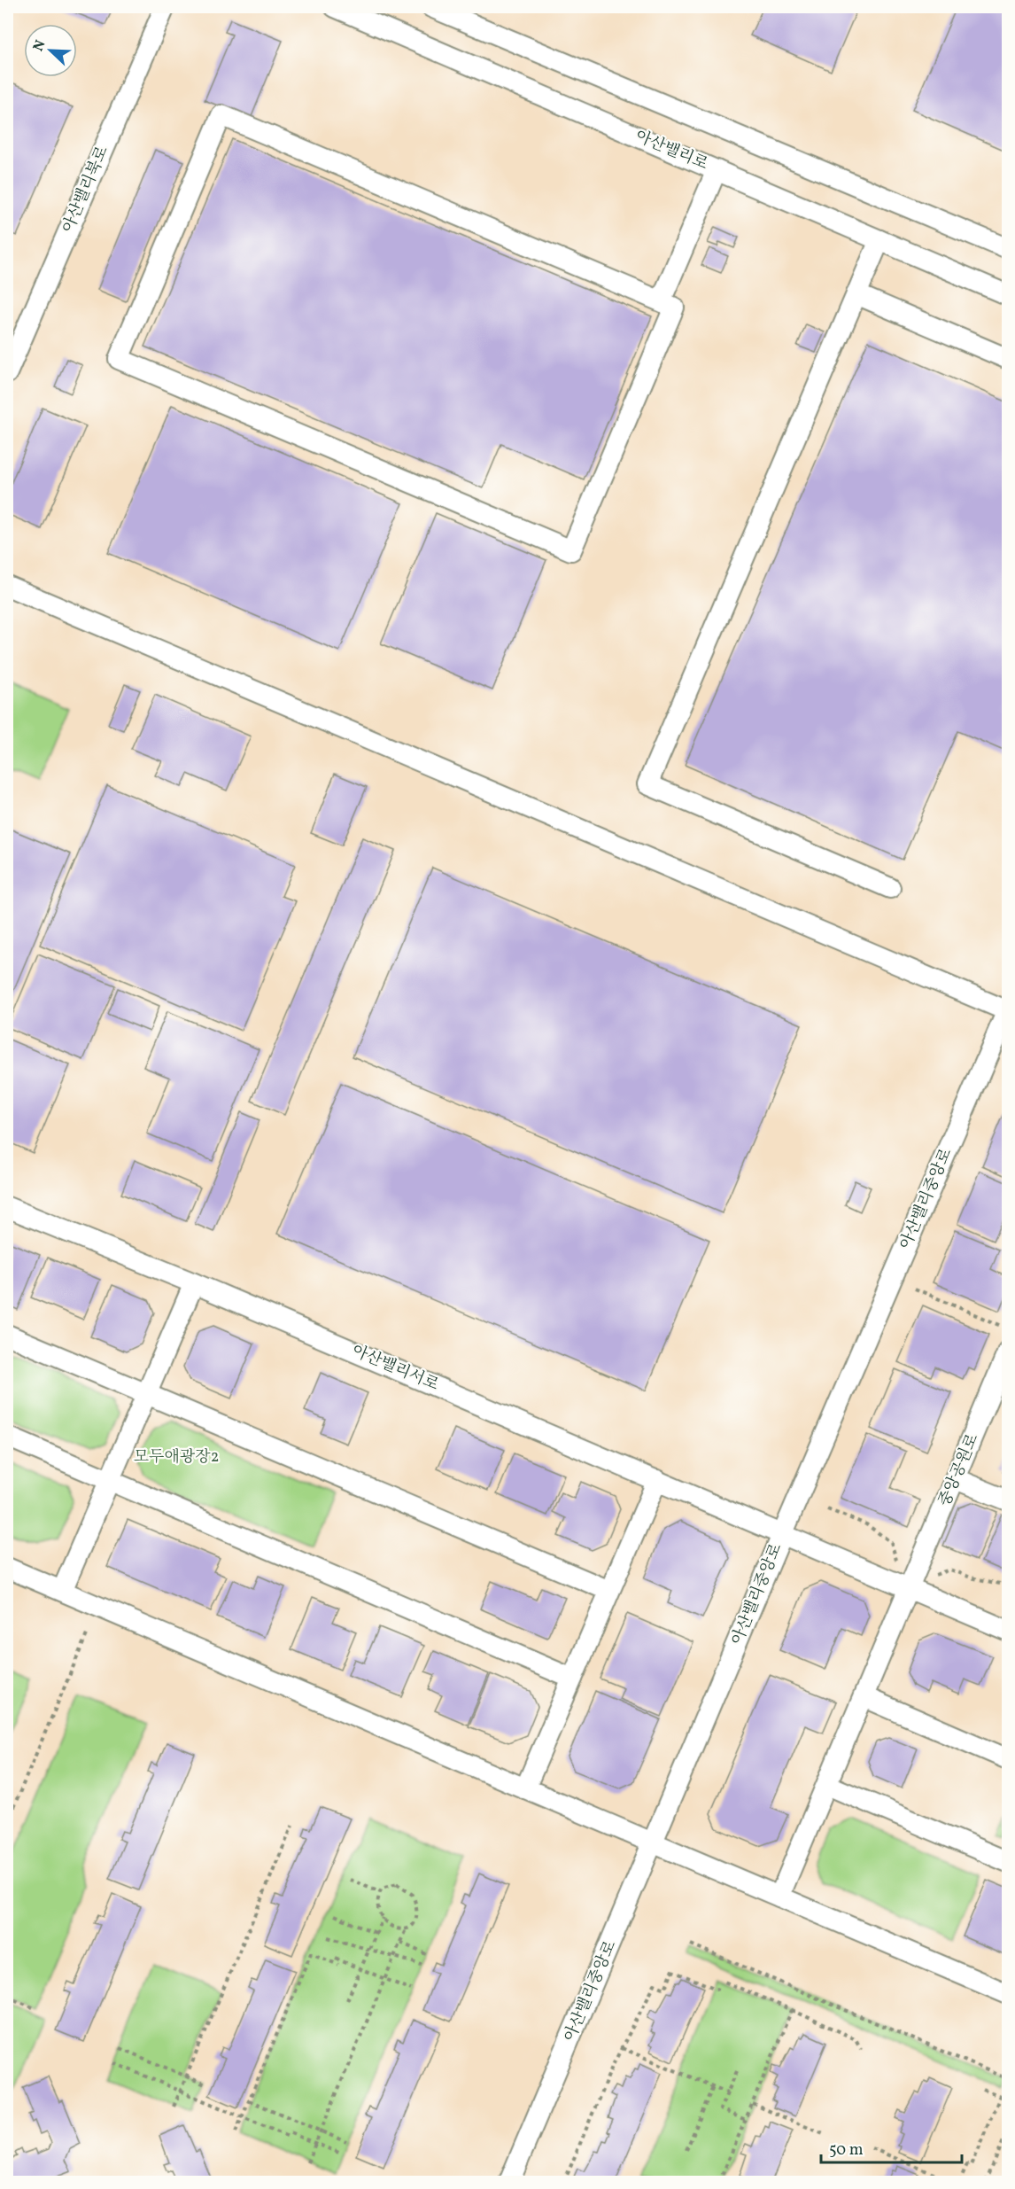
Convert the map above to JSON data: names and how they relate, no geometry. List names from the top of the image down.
{
  "streets": {
    "street": [
      "아산밸리로",
      "아산밸리북로",
      "아산밸리중앙로",
      "아산밸리서로",
      "중앙공원로"
    ]
  },
  "crossings": [
    ["아산밸리중앙로", "아산밸리서로"]
  ],
  "parks": ["모두애광장2"],
  "scale_bar": "50 m",
  "north": "top left"
}
